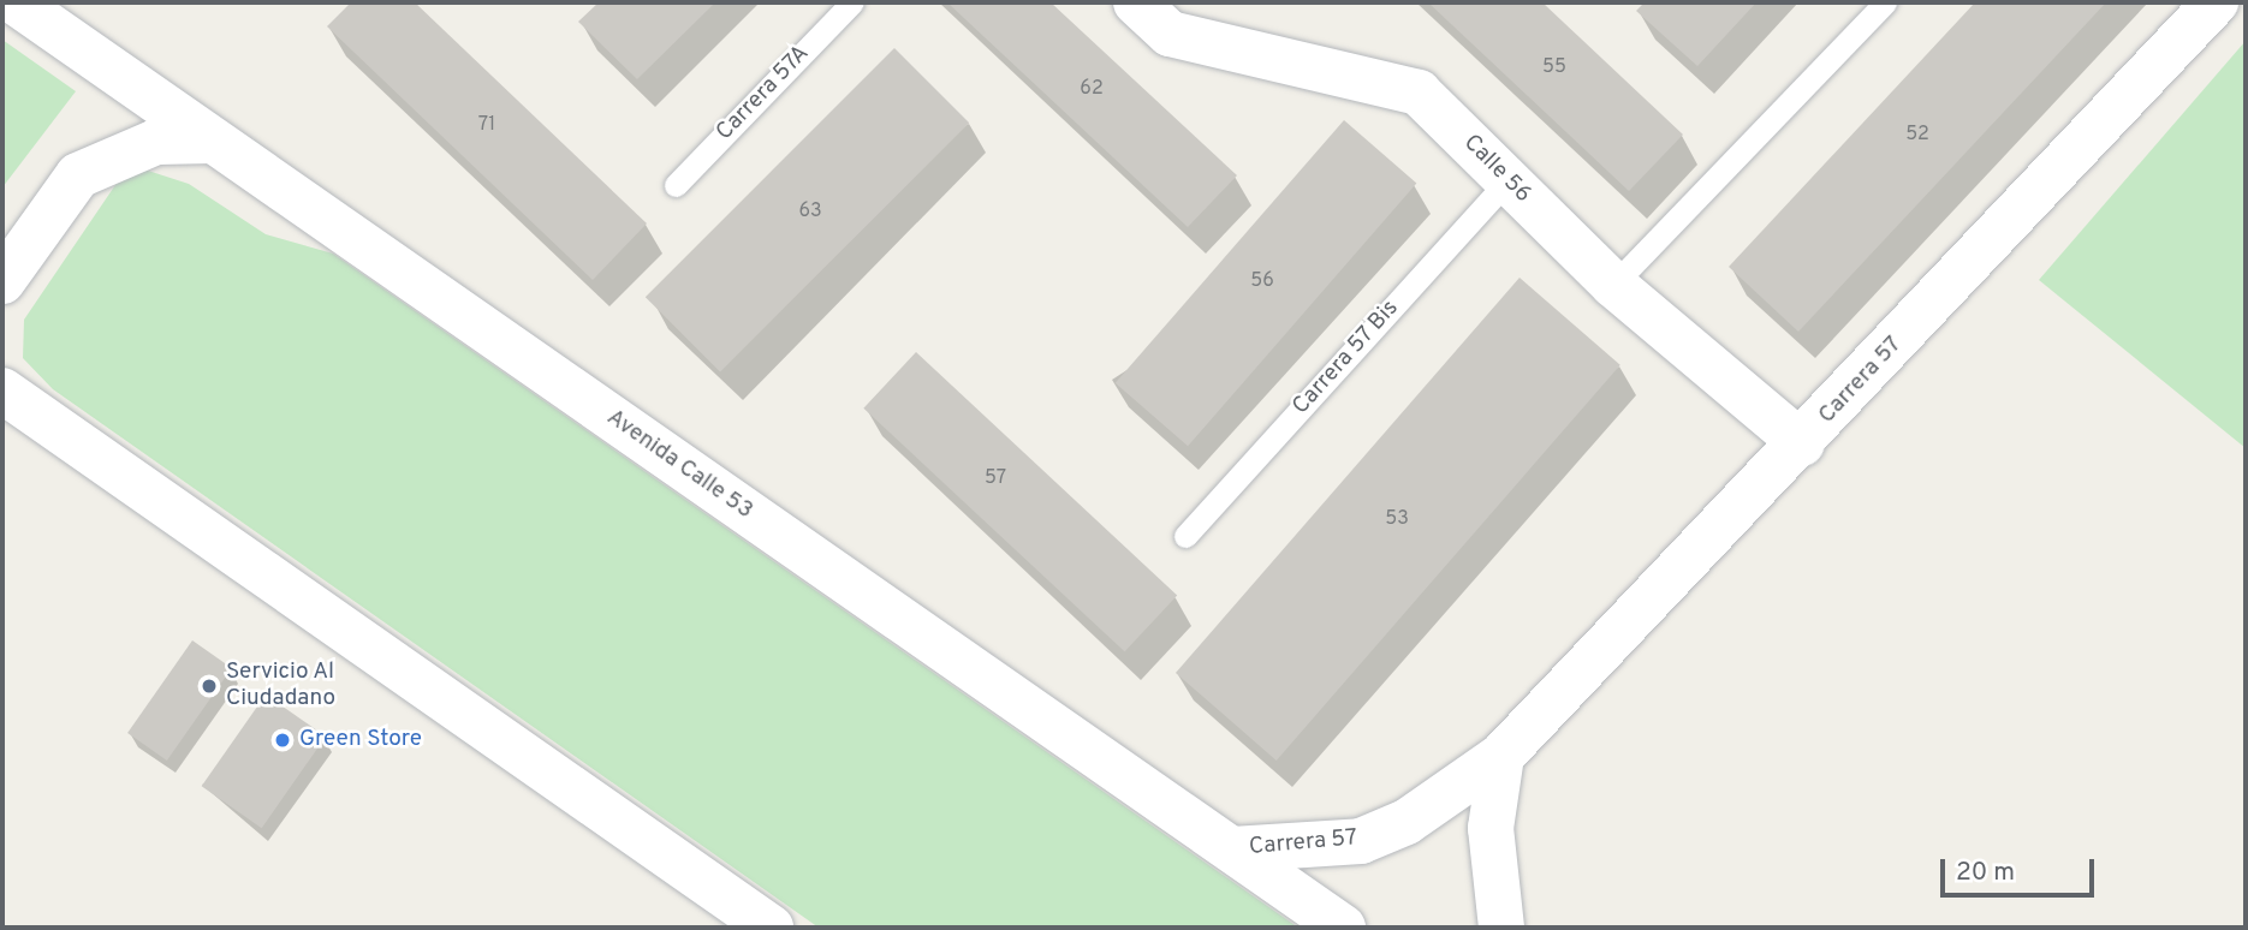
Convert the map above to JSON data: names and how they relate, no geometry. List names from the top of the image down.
{
  "streets": {
    "street": ["Calle 56", "Carrera 57", "Avenida Calle 53"],
    "lane": ["Carrera 57A", "Carrera 57 Bis"]
  },
  "crossings": [
    ["Calle 56", "Carrera 57 Bis"],
    ["Calle 56", "Carrera 57"],
    ["Carrera 57", "Avenida Calle 53"]
  ],
  "places": ["Servicio Al Ciudadano", "Green Store"],
  "house_numbers": [
    "55",
    "62",
    "71",
    "52",
    "63",
    "56",
    "57",
    "53"
  ],
  "scale_bar": "20 m"
}
